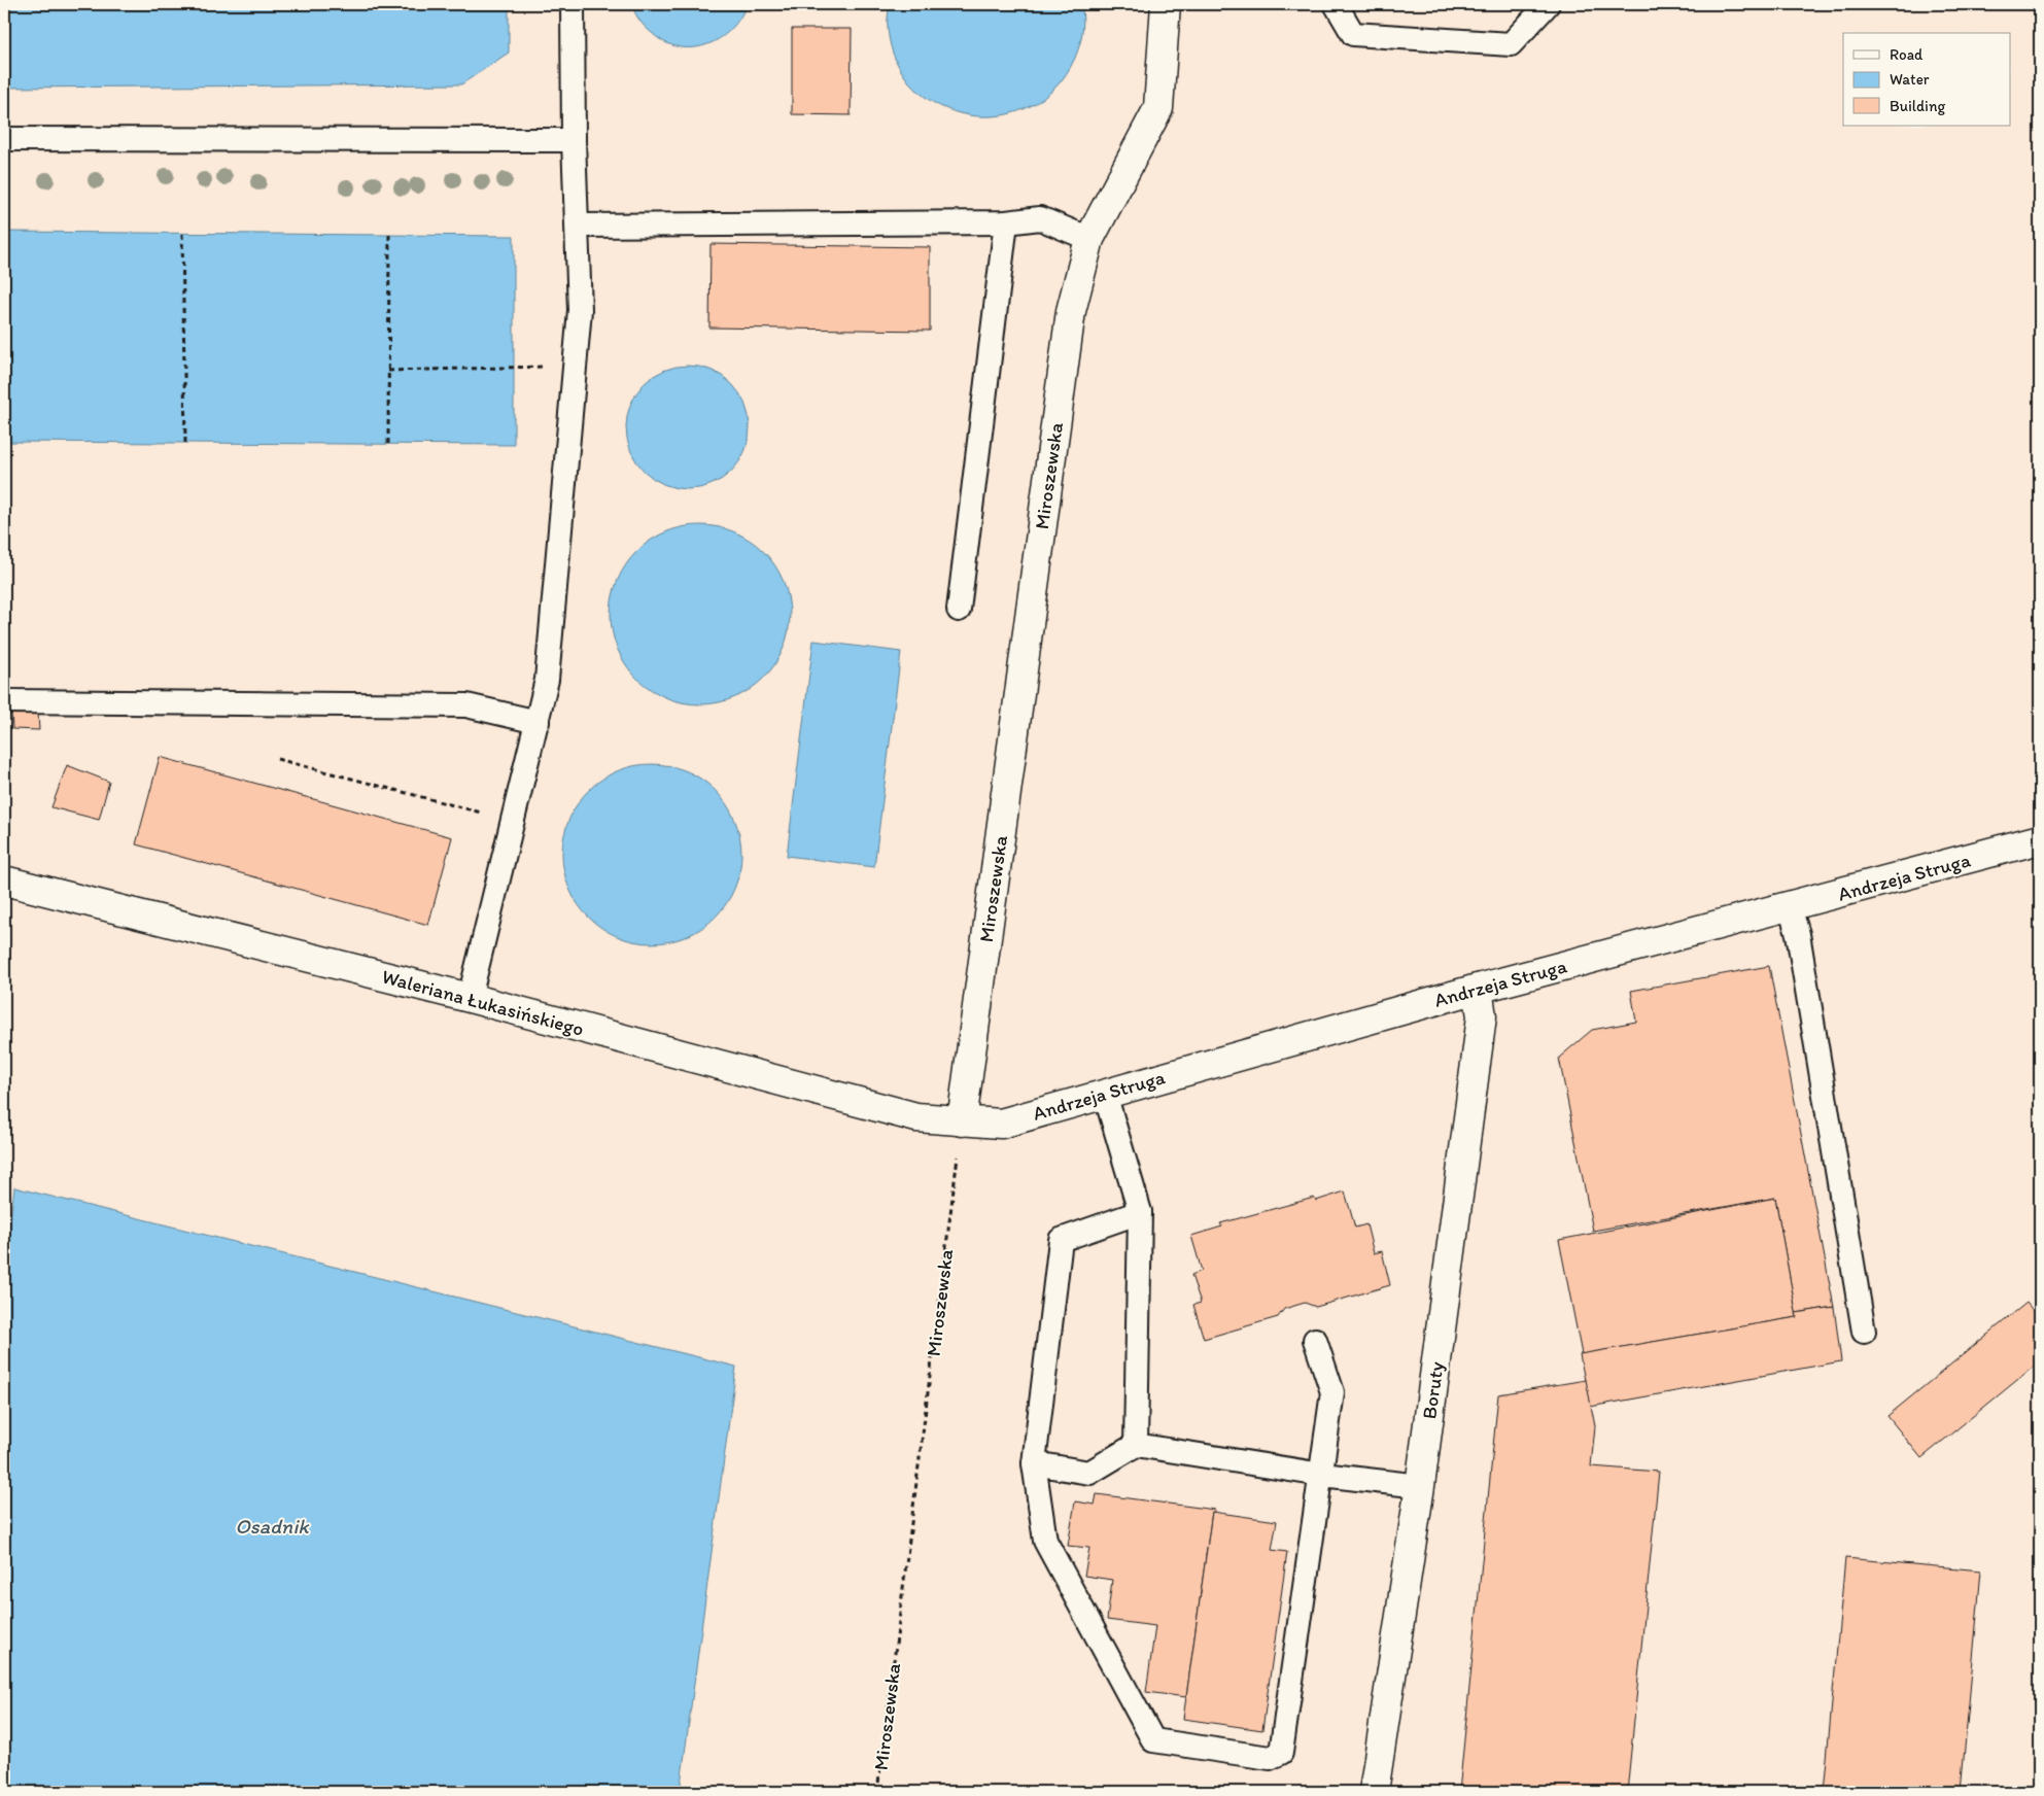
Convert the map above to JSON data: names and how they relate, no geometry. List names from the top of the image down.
{
  "streets": {
    "street": [
      "Miroszewska",
      "Andrzeja Struga",
      "Waleriana Łukasińskiego",
      "Boruty"
    ]
  },
  "crossings": [
    ["Miroszewska", "Andrzeja Struga"],
    ["Miroszewska", "Waleriana Łukasińskiego"],
    ["Andrzeja Struga", "Waleriana Łukasińskiego"],
    ["Andrzeja Struga", "Boruty"]
  ],
  "water": ["Osadnik"],
  "legend": ["Road", "Water", "Building"]
}
